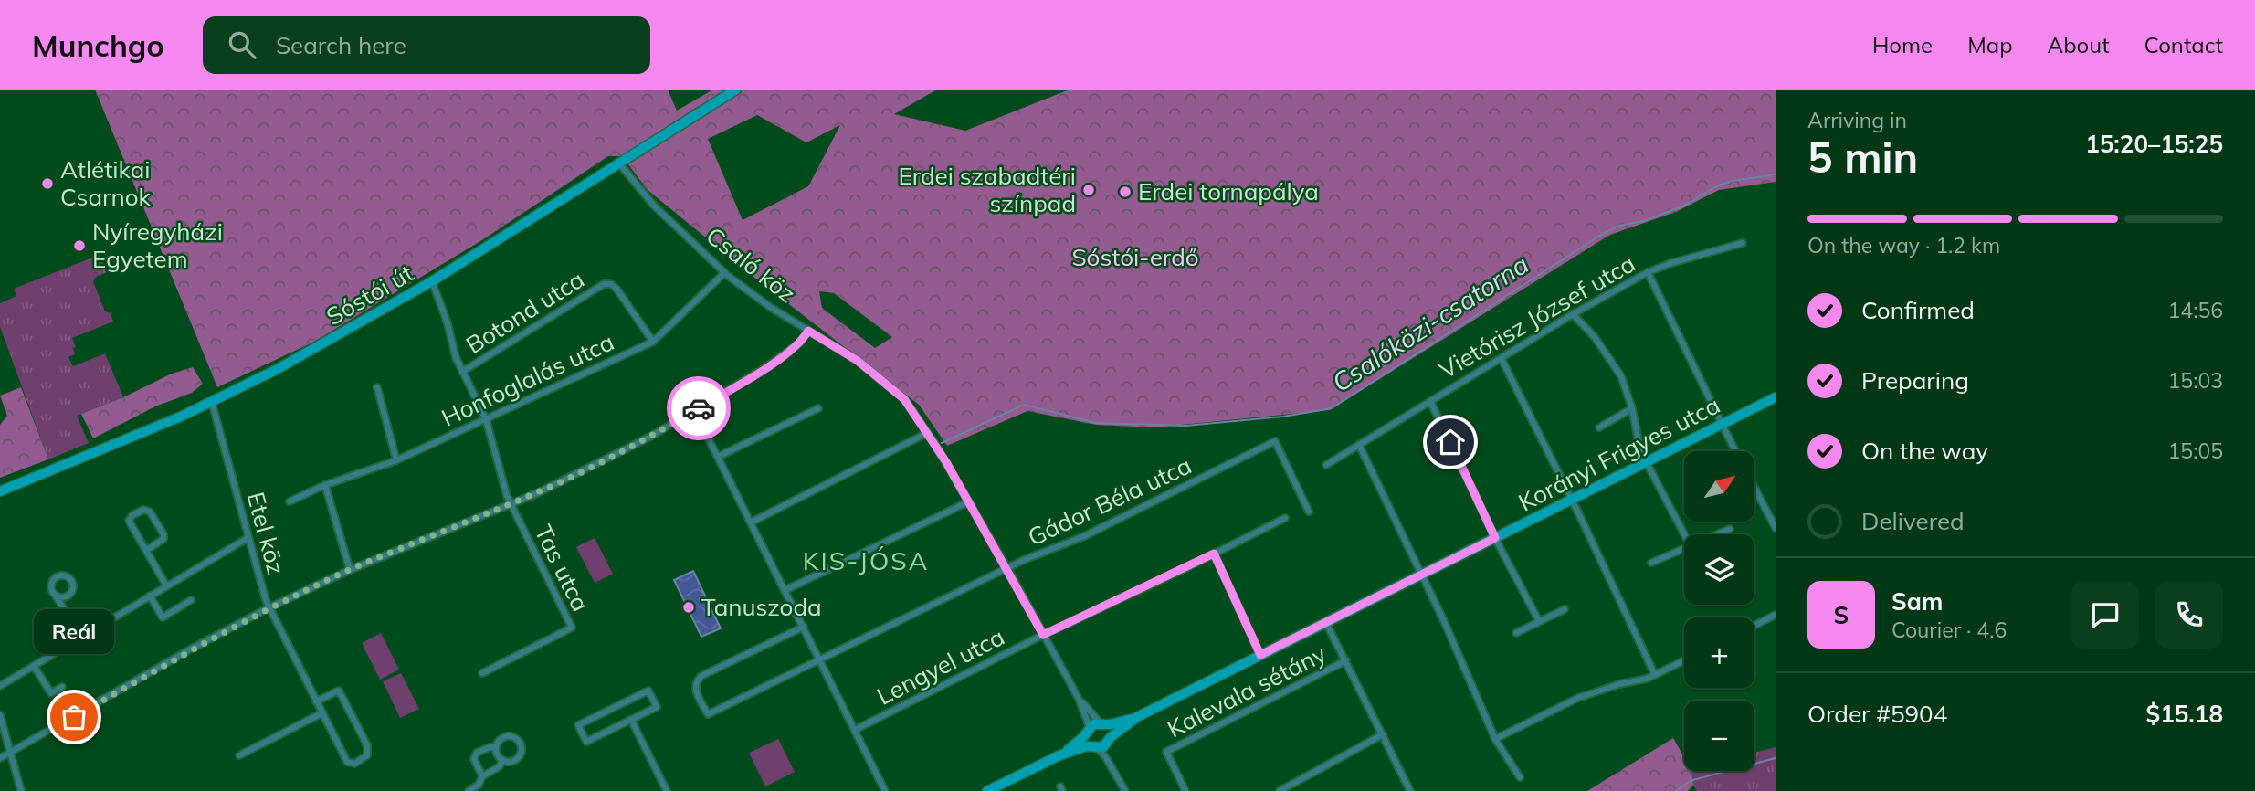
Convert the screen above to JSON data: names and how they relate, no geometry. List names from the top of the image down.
{
  "streets": {
    "street": [
      "Csaló köz",
      "Sóstói út",
      "Botond utca",
      "Vietórisz József utca",
      "Honfoglalás utca",
      "Korányi Frigyes utca",
      "Gádor Béla utca",
      "Etel köz",
      "Tas utca",
      "Lengyel utca",
      "Kalevala sétány"
    ]
  },
  "crossings": [
    ["Csaló köz", "Sóstói út"],
    ["Csaló köz", "Honfoglalás utca"],
    ["Csaló köz", "Korányi Frigyes utca"],
    ["Csaló köz", "Gádor Béla utca"],
    ["Csaló köz", "Lengyel utca"],
    ["Sóstói út", "Etel köz"],
    ["Botond utca", "Honfoglalás utca"],
    ["Korányi Frigyes utca", "Kalevala sétány"]
  ],
  "districts": ["KIS-JÓSA"],
  "water": ["Csalóközi-csatorna"],
  "parks": ["Sóstói-erdő"],
  "places": [
    "Atlétikai Csarnok",
    "Erdei szabadtéri színpad",
    "Erdei tornapálya",
    "Nyíregyházi Egyetem",
    "Tanuszoda",
    "Reál"
  ],
  "north": "top right",
  "page": {
    "header": "Munchgo",
    "search": "Search here",
    "nav": [
      "Home",
      "Map",
      "About",
      "Contact"
    ],
    "heading": ["5 min", "Arriving in", "15:20–15:25"],
    "panel": [
      "Sam",
      "Courier · 4.6",
      "Order #5904",
      "$15.18"
    ],
    "bar": "On the way · 1.2 km",
    "list": [
      ["Confirmed", "14:56"],
      ["Preparing", "15:03"],
      ["On the way", "15:05"],
      "Delivered"
    ],
    "map_buttons": ["+", "−"],
    "round": "S",
    "bubble": "Reál"
  }
}
